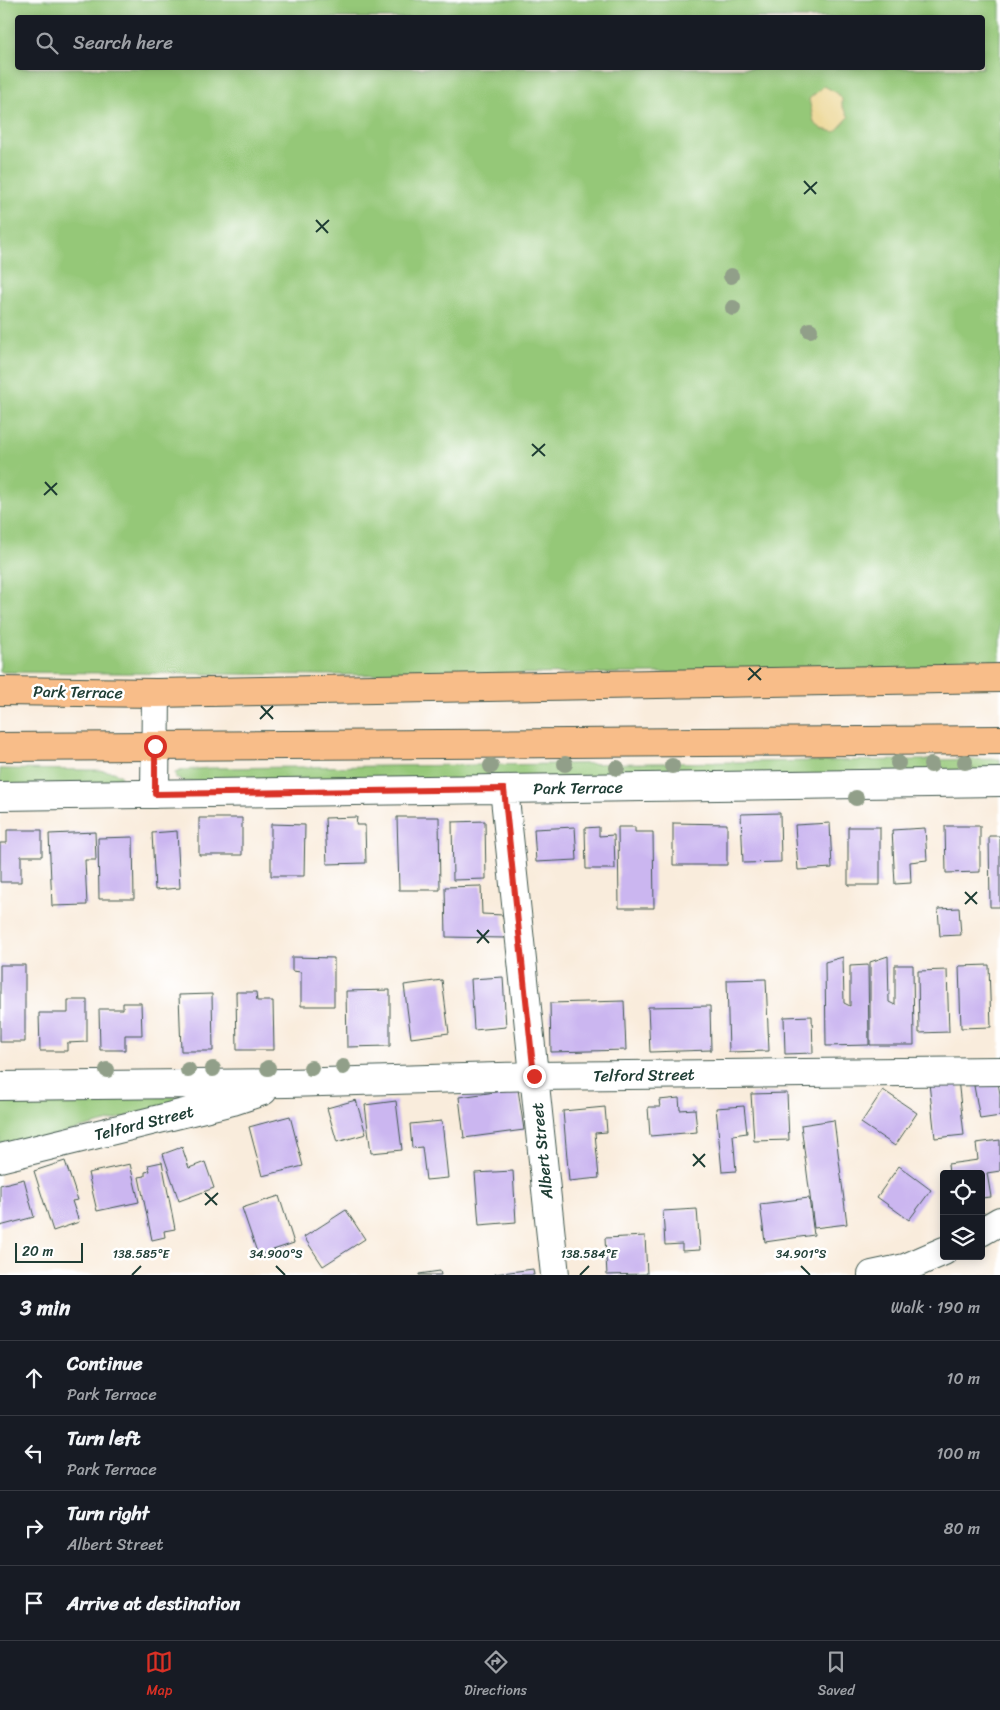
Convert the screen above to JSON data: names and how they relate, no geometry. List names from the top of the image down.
{
  "streets": {
    "highway": ["Park Terrace"],
    "street": ["Telford Street", "Albert Street"]
  },
  "crossings": [
    ["Park Terrace", "Albert Street"],
    ["Telford Street", "Albert Street"]
  ],
  "scale_bar": "20 m",
  "page": {
    "search": "Search here",
    "scale": "20 m",
    "heading": ["3 min", "Walk · 190 m"],
    "list": [
      ["Continue", "Park Terrace", "10 m"],
      ["Turn left", "Park Terrace", "100 m"],
      ["Turn right", "Albert Street", "80 m"],
      "Arrive at destination"
    ],
    "nav": ["Map", "Directions", "Saved"]
  },
  "coordinates": [
    "34.900°S",
    "34.901°S",
    "138.585°E",
    "138.584°E"
  ]
}
